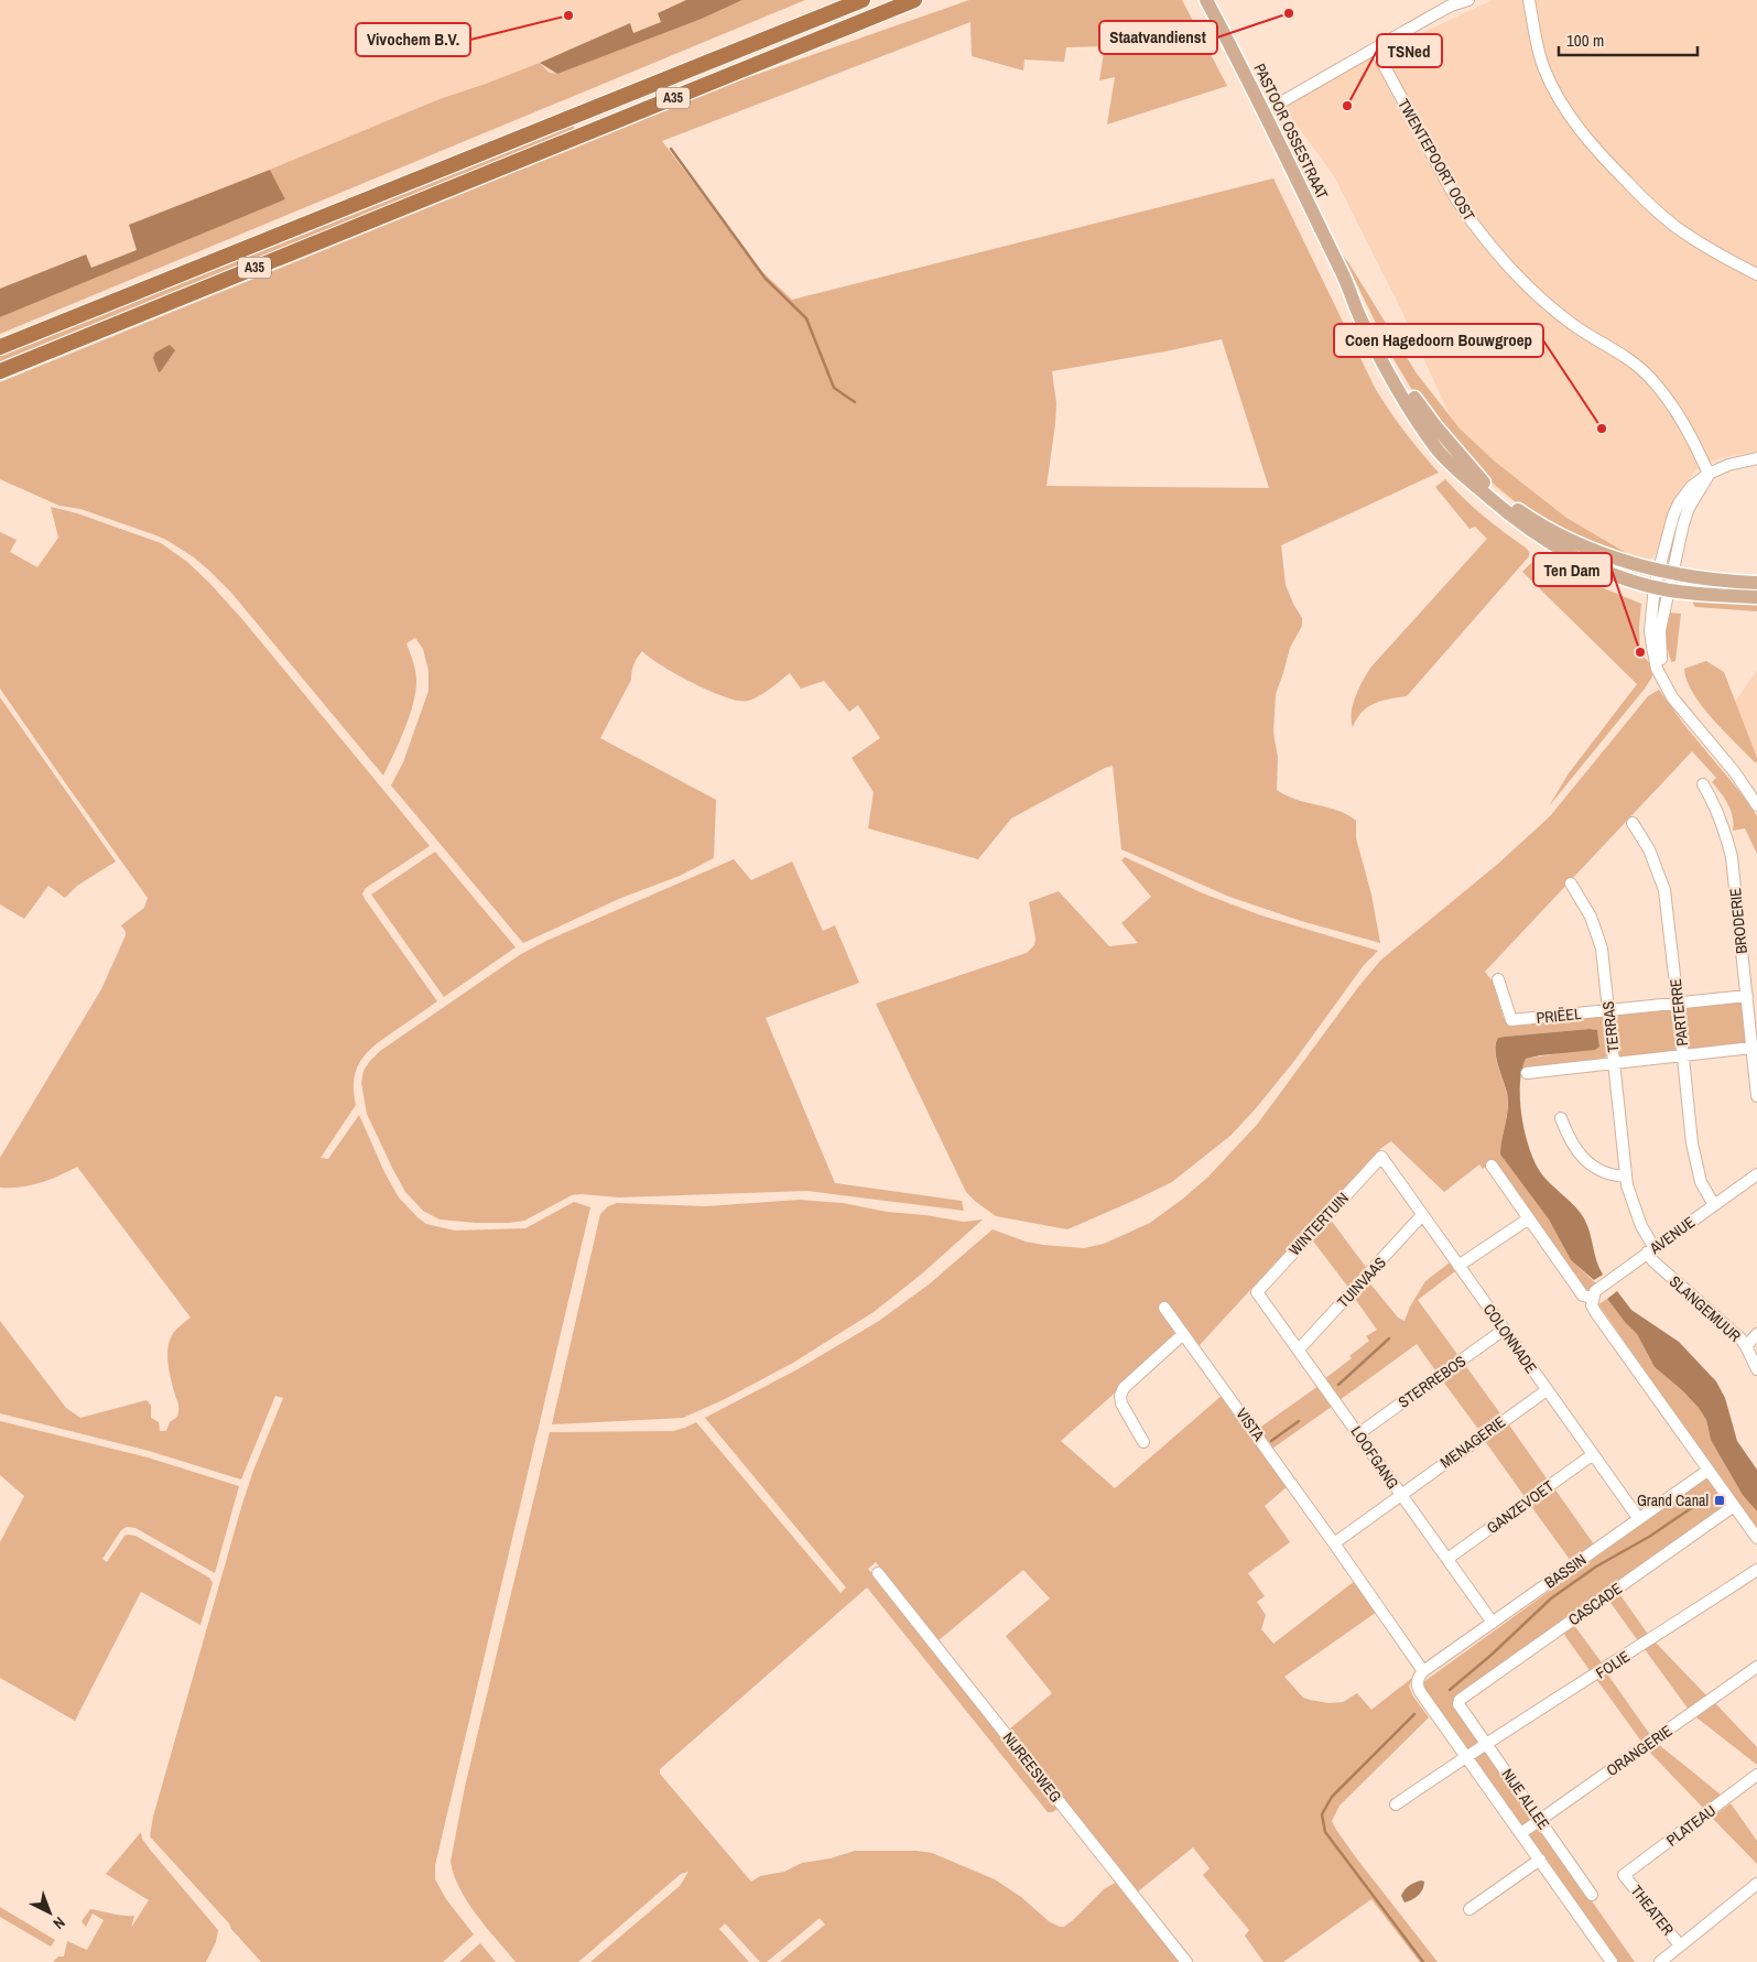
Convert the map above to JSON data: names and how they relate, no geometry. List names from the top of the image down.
{
  "streets": {
    "highway": ["A35"],
    "main road": ["PASTOOR OSSESTRAAT"],
    "street": [
      "TWENTEPOORT OOST",
      "BRODERIE",
      "PARTERRE",
      "PRIËEL",
      "TERRAS",
      "WINTERTUIN",
      "AVENUE",
      "TUINVAAS",
      "SLANGEMUUR",
      "COLONNADE",
      "STERREBOS",
      "VISTA",
      "MENAGERIE",
      "LOOFGANG",
      "GANZEVOET",
      "BASSIN",
      "CASCADE",
      "FOLIE",
      "ORANGERIE",
      "NIJREESWEG",
      "NIJE ALLEE",
      "PLATEAU",
      "THEATER"
    ]
  },
  "crossings": [
    ["BRODERIE", "PRIËEL"],
    ["PARTERRE", "PRIËEL"],
    ["PARTERRE", "AVENUE"],
    ["PRIËEL", "TERRAS"],
    ["TERRAS", "AVENUE"],
    ["TERRAS", "SLANGEMUUR"],
    ["WINTERTUIN", "COLONNADE"],
    ["WINTERTUIN", "LOOFGANG"],
    ["AVENUE", "SLANGEMUUR"],
    ["TUINVAAS", "COLONNADE"],
    ["TUINVAAS", "LOOFGANG"],
    ["COLONNADE", "STERREBOS"],
    ["COLONNADE", "MENAGERIE"],
    ["COLONNADE", "GANZEVOET"],
    ["COLONNADE", "BASSIN"],
    ["STERREBOS", "LOOFGANG"],
    ["VISTA", "BASSIN"],
    ["VISTA", "NIJE ALLEE"],
    ["MENAGERIE", "LOOFGANG"],
    ["LOOFGANG", "GANZEVOET"],
    ["LOOFGANG", "BASSIN"],
    ["BASSIN", "NIJE ALLEE"],
    ["CASCADE", "NIJE ALLEE"],
    ["FOLIE", "NIJE ALLEE"],
    ["ORANGERIE", "NIJE ALLEE"],
    ["PLATEAU", "THEATER"]
  ],
  "places": {
    "other": [
      "Staatvandienst",
      "Vivochem B.V.",
      "TSNed",
      "Coen Hagedoorn Bouwgroep",
      "Ten Dam"
    ],
    "transit": ["Grand Canal"]
  },
  "scale_bar": "100 m",
  "north": "bottom right"
}
